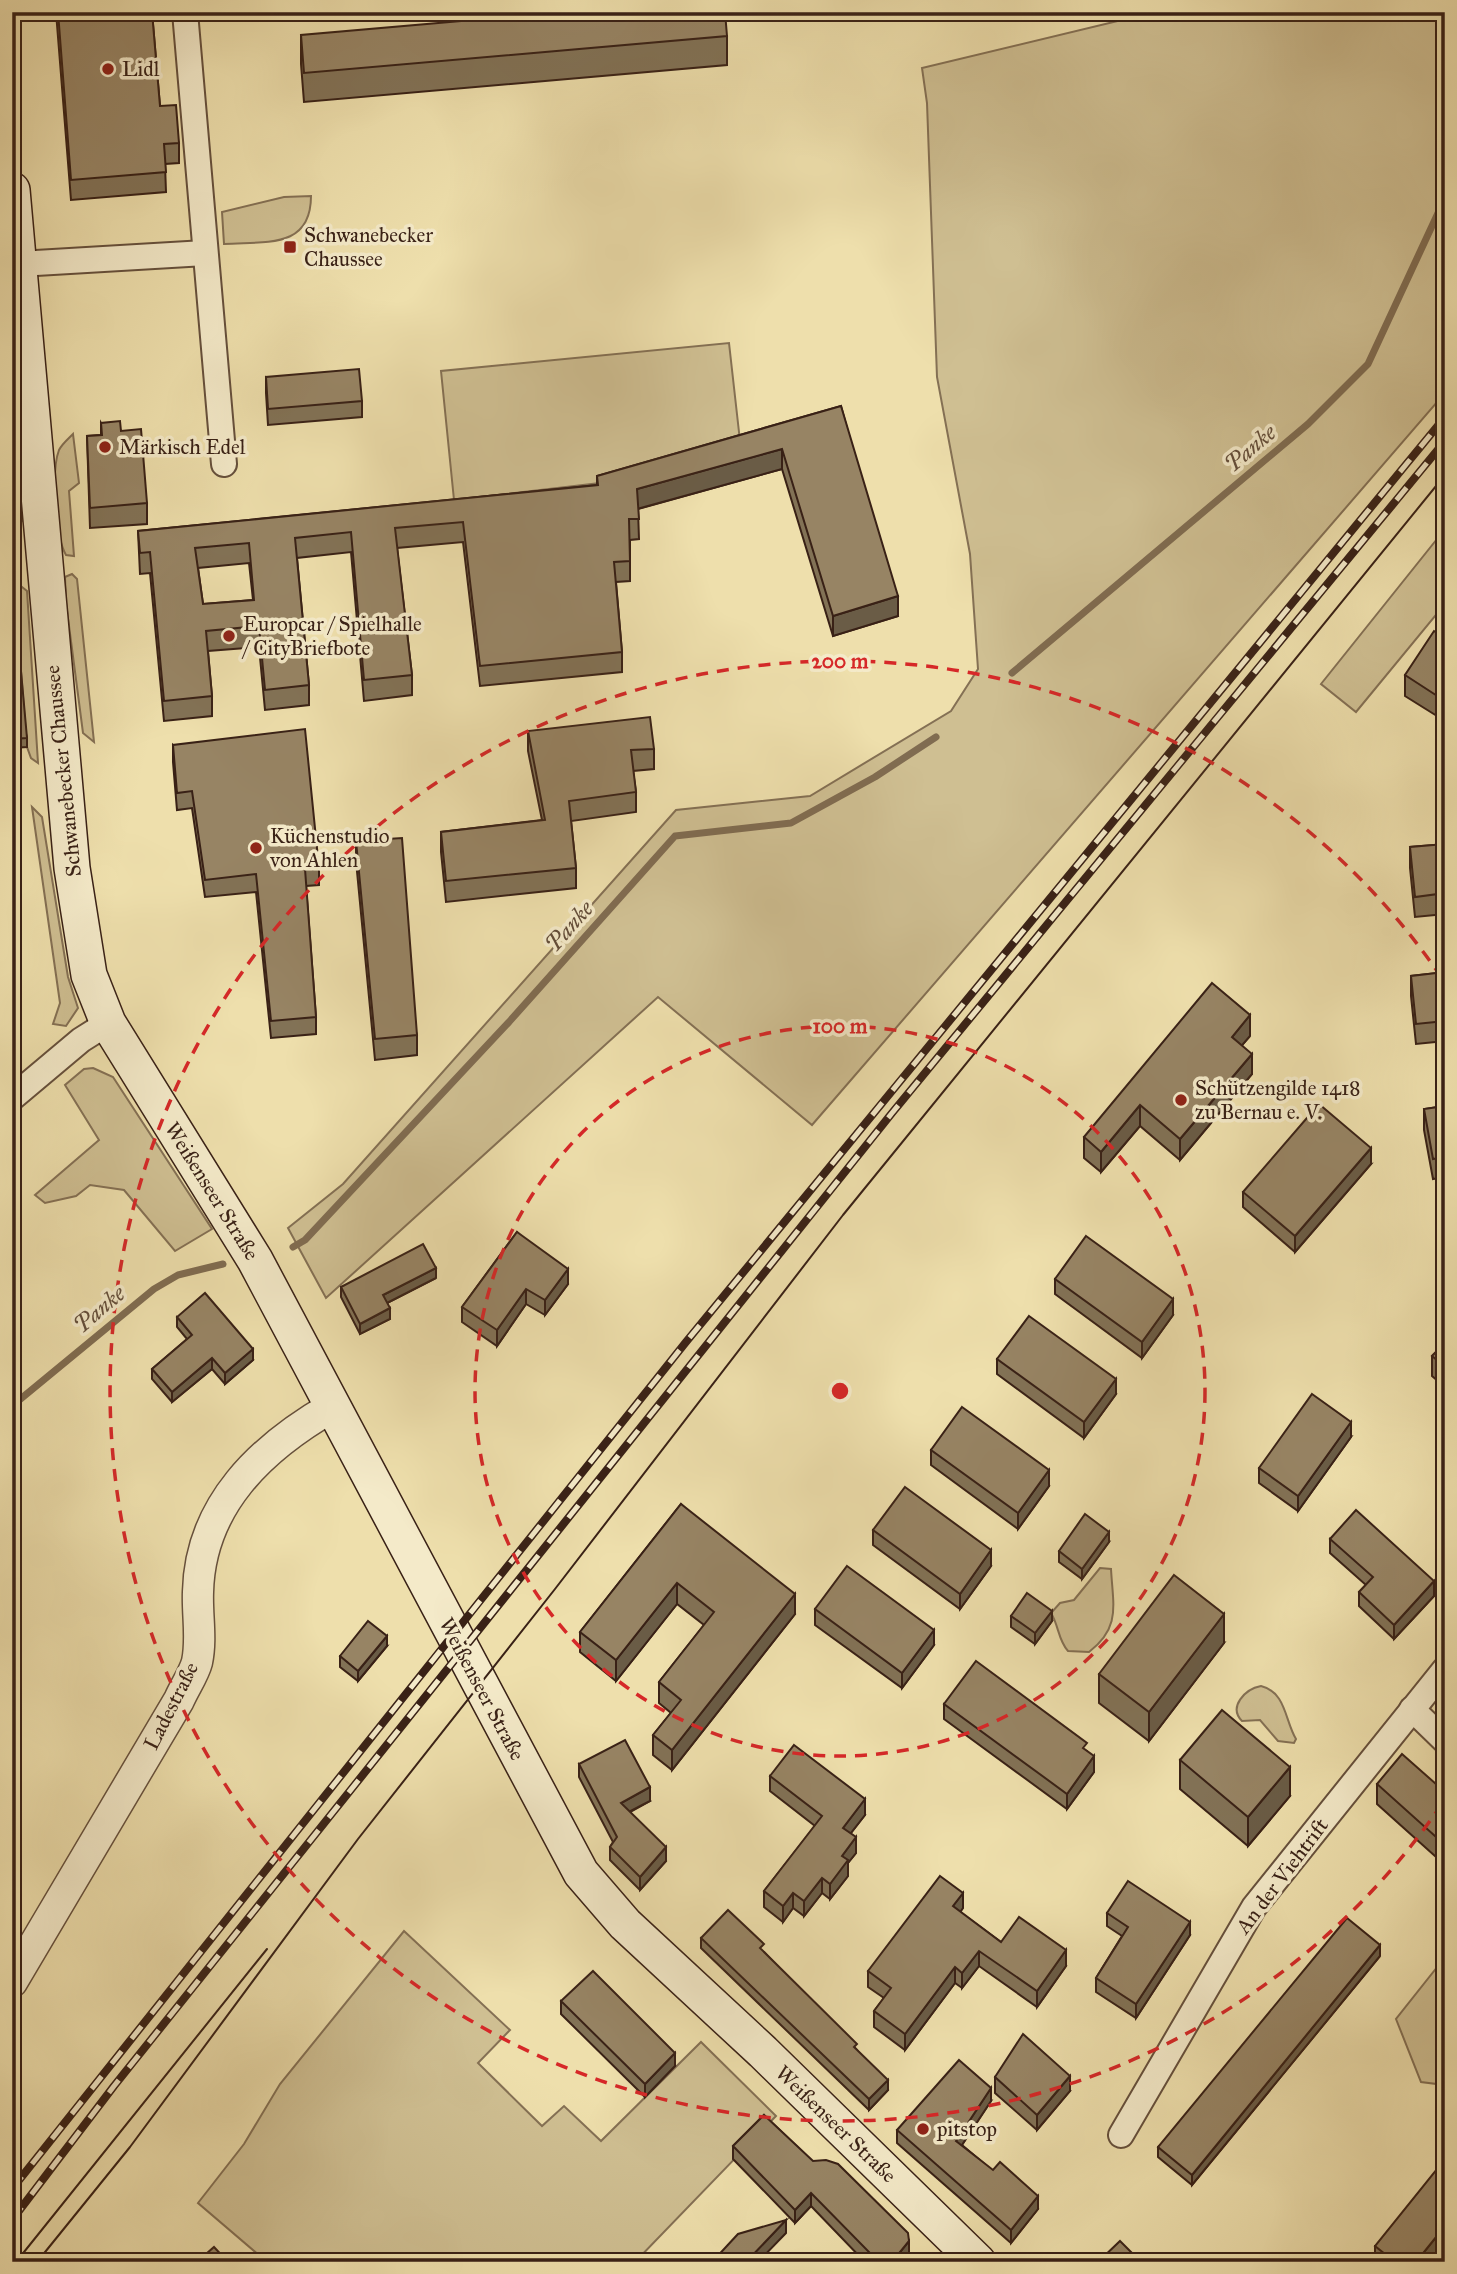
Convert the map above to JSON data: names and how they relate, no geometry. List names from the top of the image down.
{
  "streets": {
    "main road": ["Schwanebecker Chaussee", "Weißenseer Straße"],
    "street": ["Ladestraße", "An der Viehtrift"]
  },
  "crossings": [
    ["Schwanebecker Chaussee", "Weißenseer Straße"],
    ["Weißenseer Straße", "Ladestraße"]
  ],
  "water": ["Panke"],
  "places": {
    "other": [
      "Lidl",
      "Märkisch Edel",
      "Europcar / Spielhalle / CityBriefbote",
      "Küchenstudio von Ahlen",
      "Schützengilde 1418 zu Bernau e. V.",
      "pitstop"
    ],
    "transit": ["Schwanebecker Chaussee"]
  },
  "rings": ["200 m", "100 m"]
}
